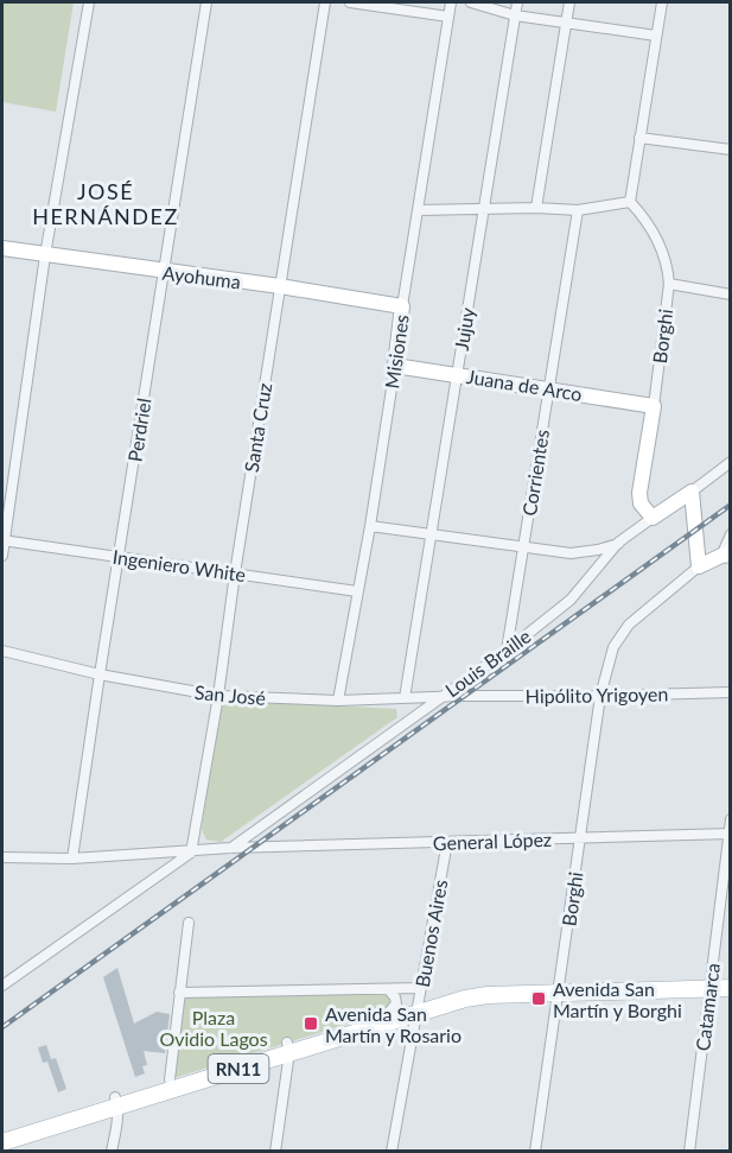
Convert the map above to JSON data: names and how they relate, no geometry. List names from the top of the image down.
{
  "streets": {
    "main road": ["RN11"],
    "street": [
      "Ayohuma",
      "Jujuy",
      "Borghi",
      "Misiones",
      "Juana de Arco",
      "Santa Cruz",
      "Perdriel",
      "Corrientes",
      "Ingeniero White",
      "Louis Braille",
      "San José",
      "Hipólito Yrigoyen",
      "General López",
      "Buenos Aires",
      "Catamarca"
    ]
  },
  "crossings": [
    ["Ayohuma", "Misiones"],
    ["Ayohuma", "Santa Cruz"],
    ["Ayohuma", "Perdriel"],
    ["Jujuy", "Juana de Arco"],
    ["Jujuy", "San José"],
    ["Borghi", "Juana de Arco"],
    ["Borghi", "Louis Braille"],
    ["Borghi", "Hipólito Yrigoyen"],
    ["Borghi", "General López"],
    ["Borghi", "RN11"],
    ["Misiones", "Juana de Arco"],
    ["Misiones", "Ingeniero White"],
    ["Misiones", "San José"],
    ["Juana de Arco", "Corrientes"],
    ["Santa Cruz", "Ingeniero White"],
    ["Santa Cruz", "San José"],
    ["Santa Cruz", "General López"],
    ["Perdriel", "Ingeniero White"],
    ["Perdriel", "San José"],
    ["Perdriel", "General López"],
    ["Corrientes", "Louis Braille"],
    ["Louis Braille", "San José"],
    ["Louis Braille", "General López"],
    ["San José", "Hipólito Yrigoyen"],
    ["General López", "Buenos Aires"],
    ["General López", "Catamarca"],
    ["Buenos Aires", "RN11"],
    ["Catamarca", "RN11"]
  ],
  "districts": ["JOSÉ HERNÁNDEZ"],
  "parks": ["Plaza Ovidio Lagos"],
  "places": {
    "transit": ["Avenida San Martín y Borghi", "Avenida San Martín y Rosario"]
  }
}
